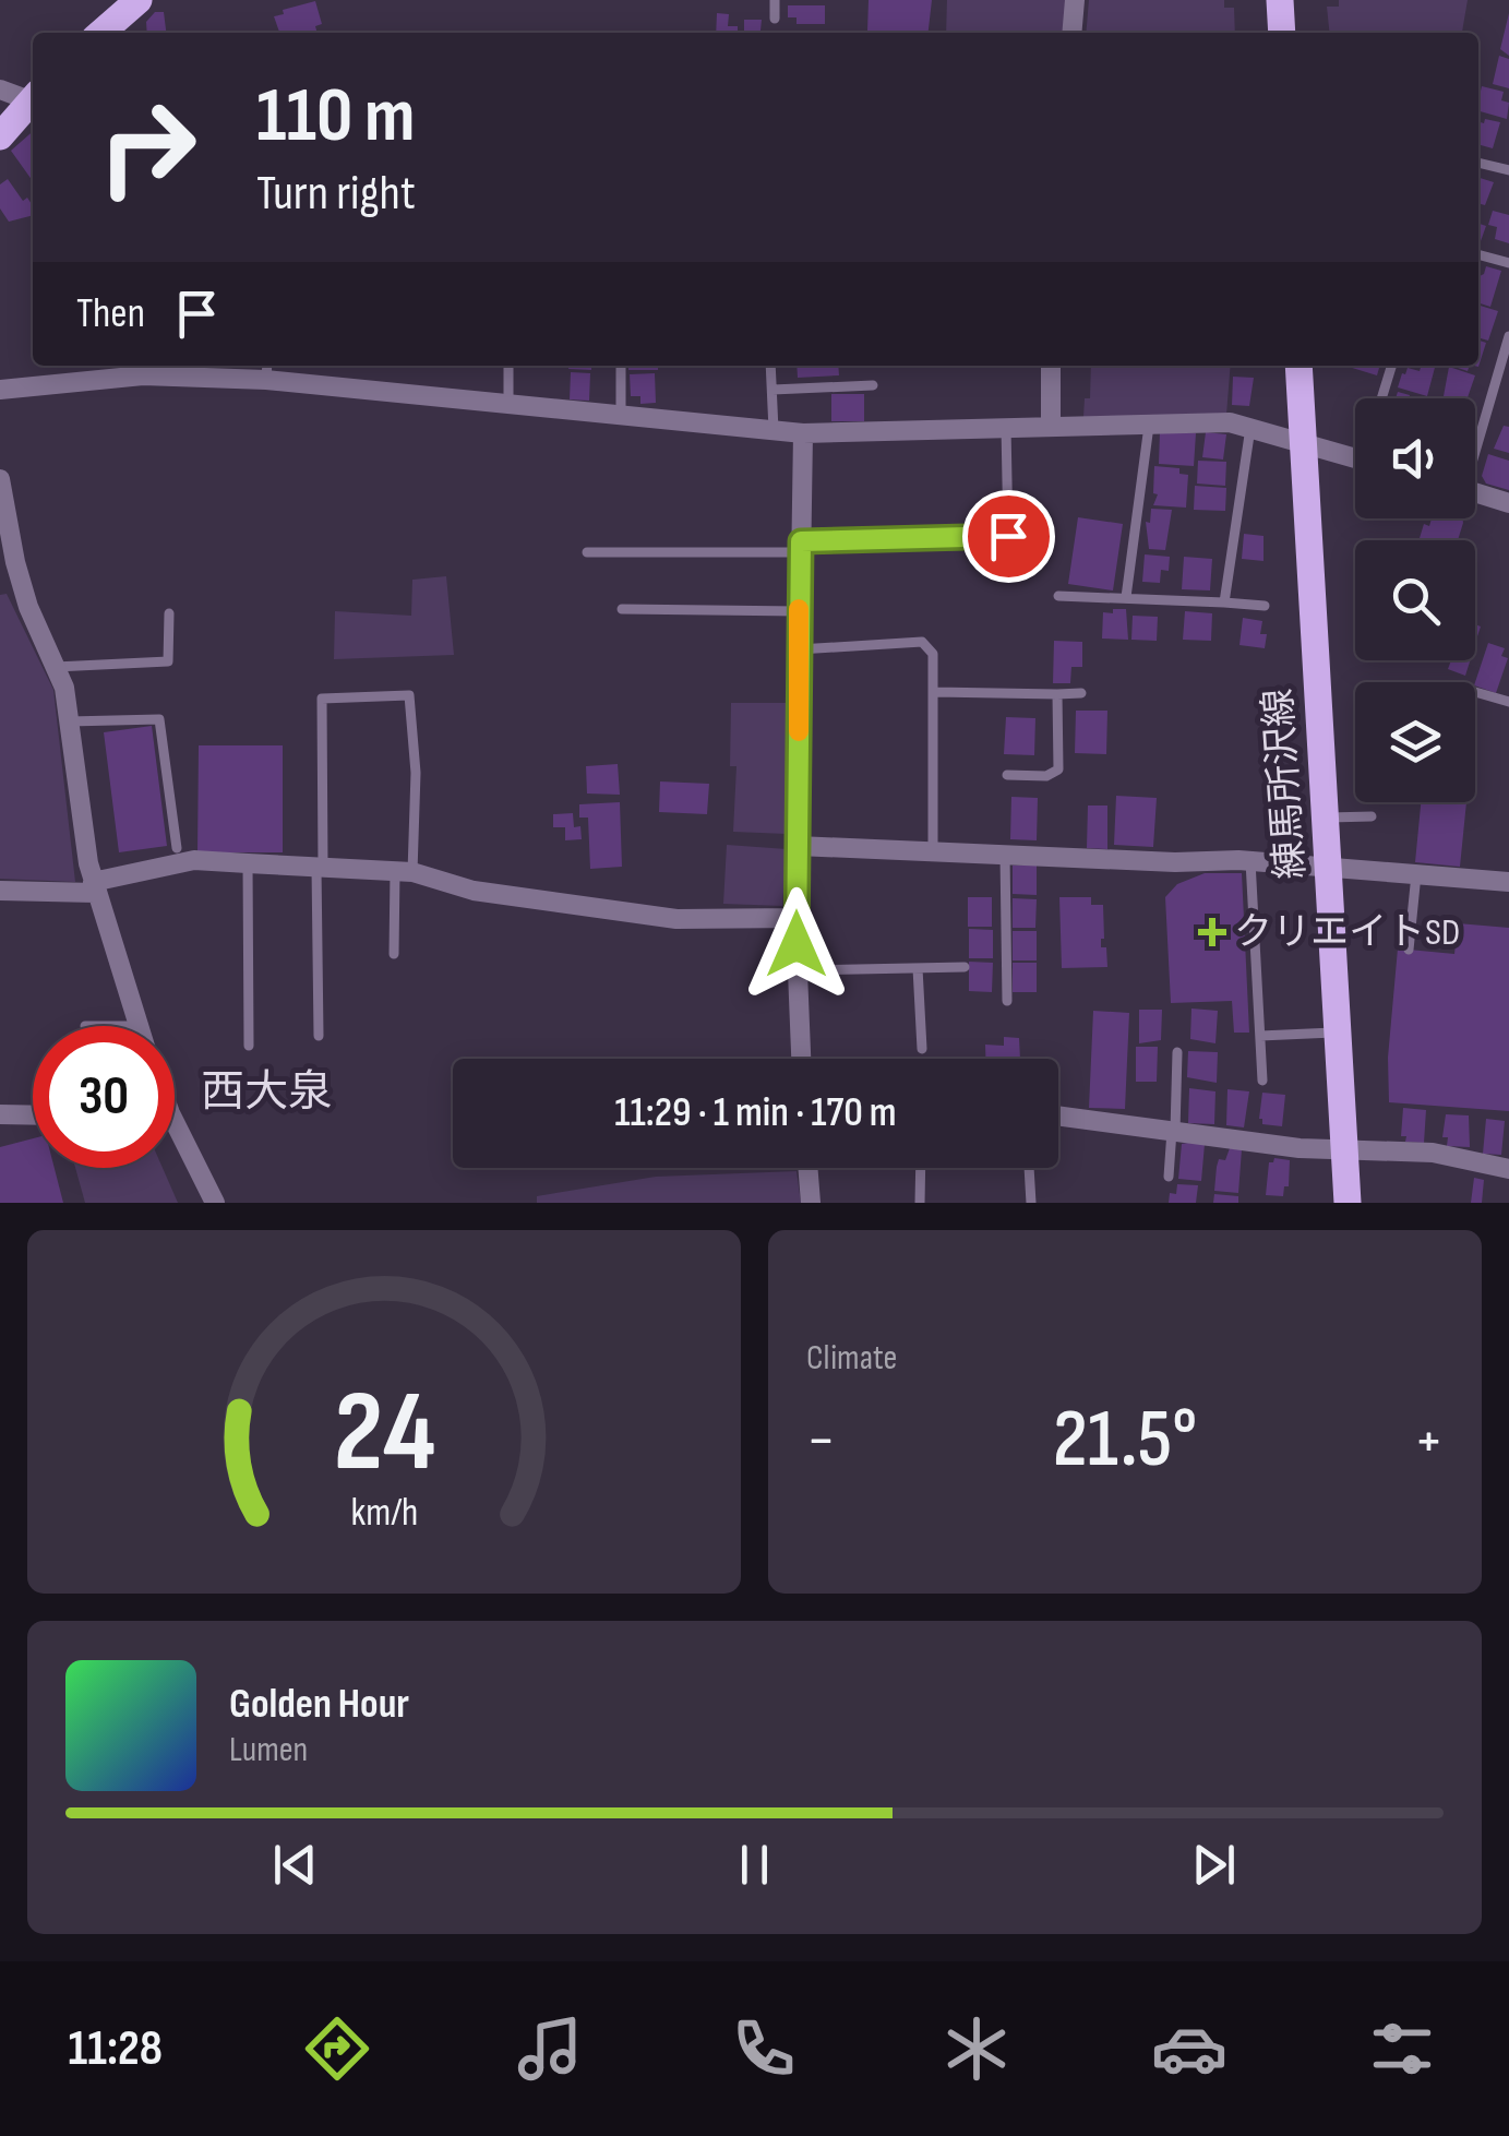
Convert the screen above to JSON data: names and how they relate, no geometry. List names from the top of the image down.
{
  "streets": {
    "main road": ["練馬所沢線"]
  },
  "districts": ["西大泉"],
  "places": {
    "health": ["クリエイトSD"]
  },
  "page": {
    "turn": ["110 m", "Turn right"],
    "then": "Then",
    "limit": "30",
    "trip": "11:29 · 1 min · 170 m",
    "tile": "Climate",
    "heat": ["−", "21.5°", "+"],
    "song": ["Golden Hour", "Lumen"],
    "tabs": "11:28",
    "gauge": ["24", "km/h"]
  }
}
